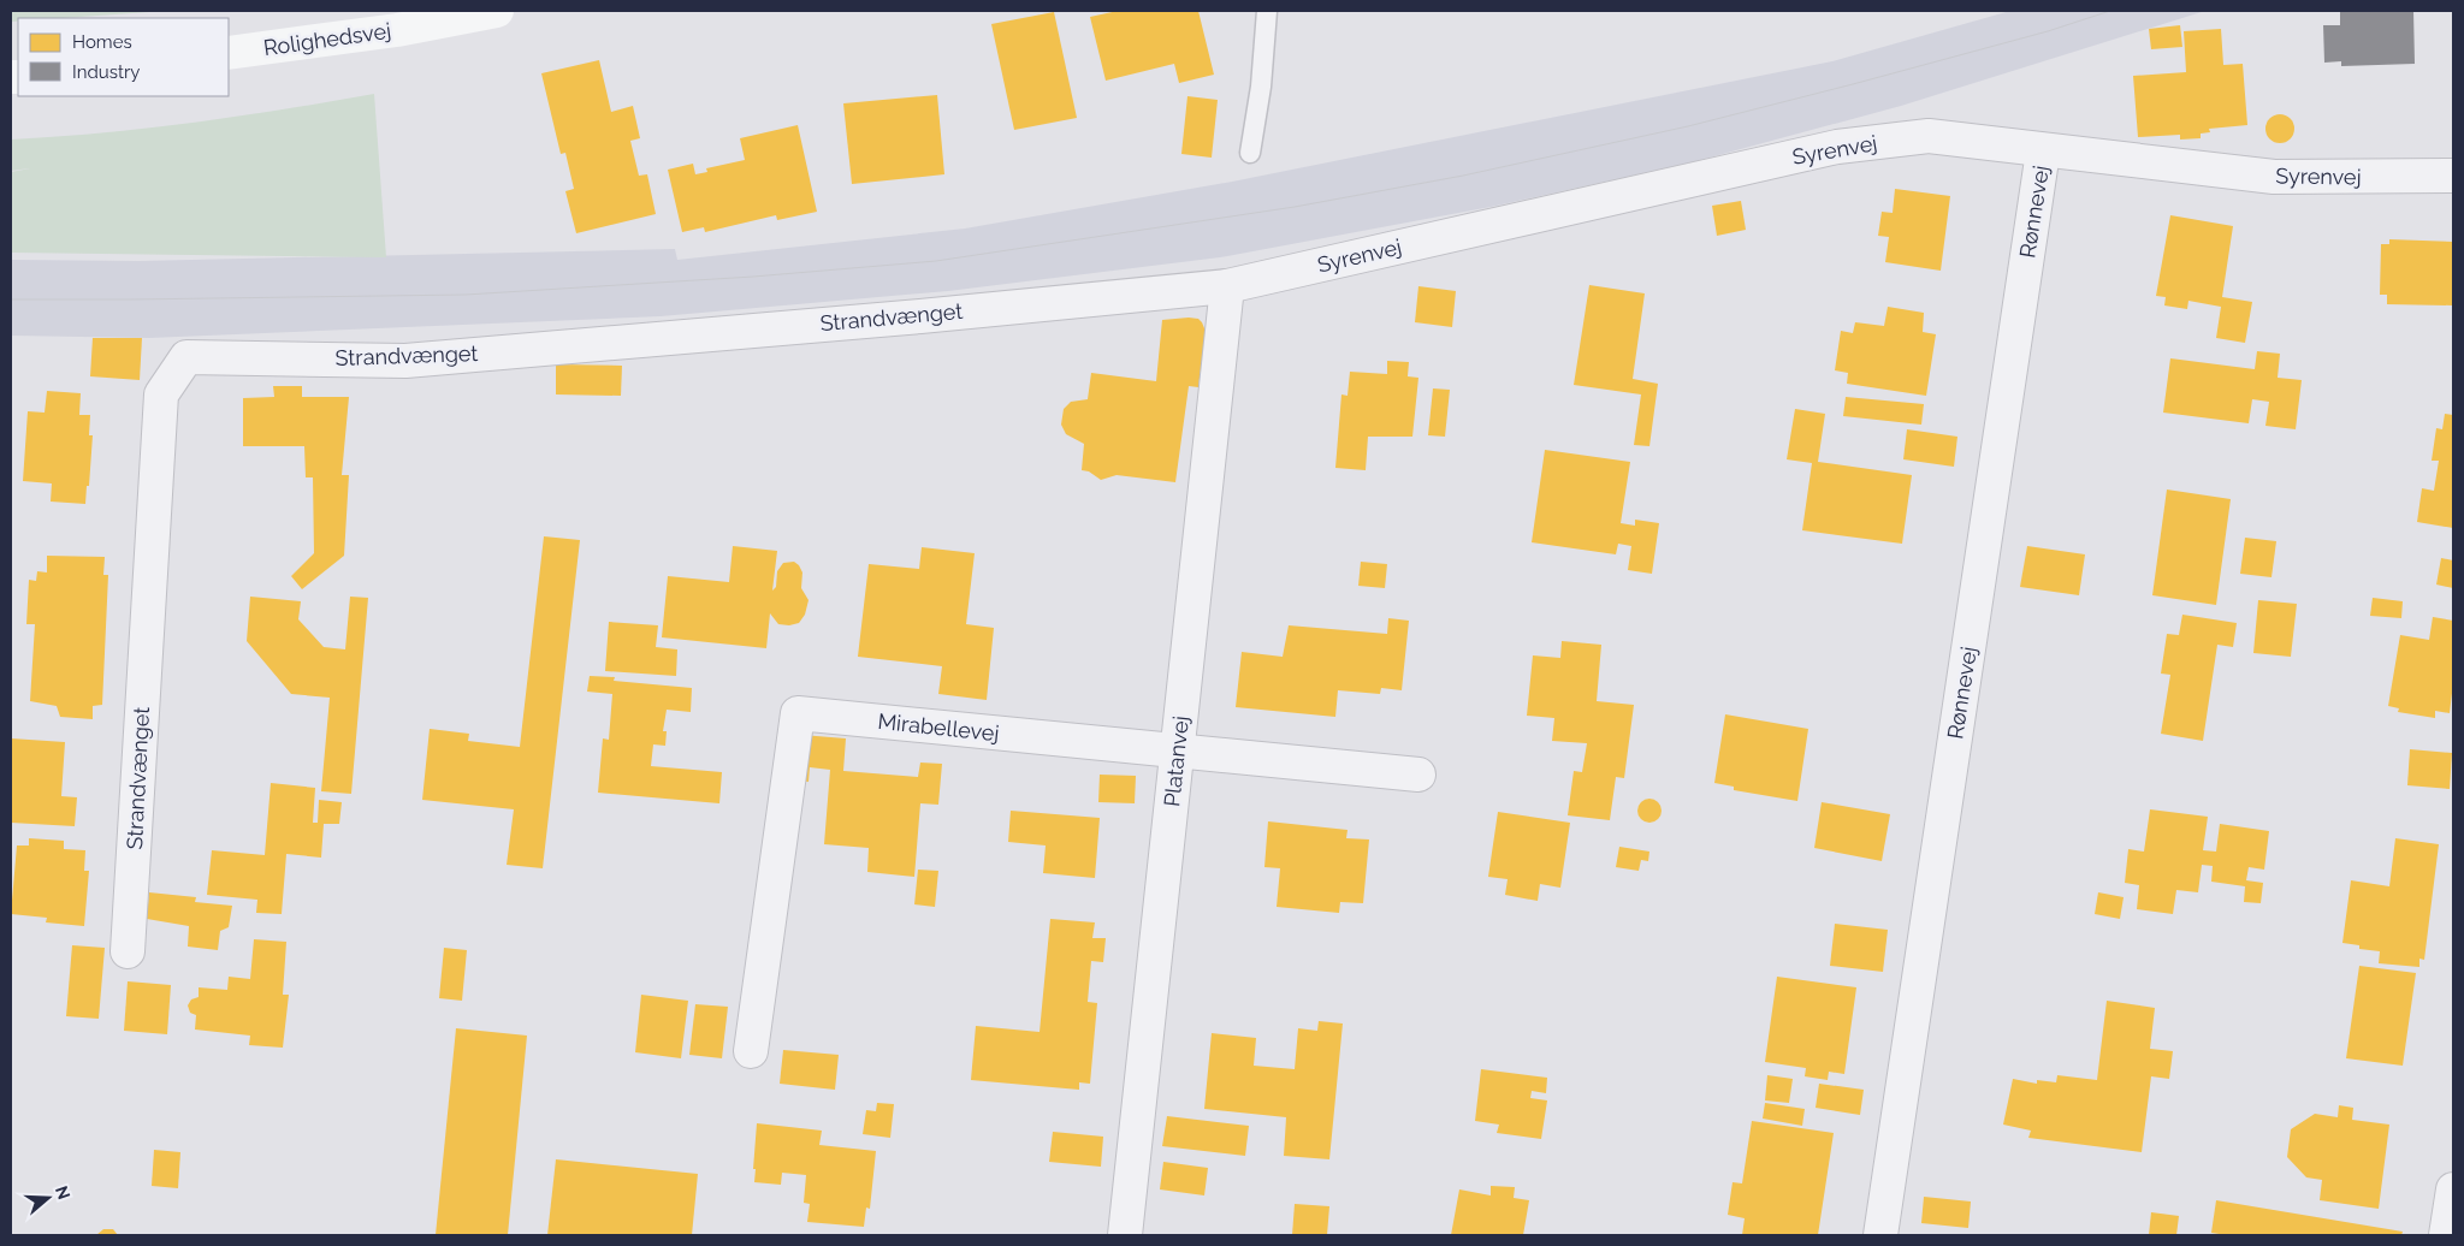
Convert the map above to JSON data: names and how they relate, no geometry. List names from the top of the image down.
{
  "streets": {
    "street": [
      "Rolighedsvej",
      "Syrenvej",
      "Rønnevej",
      "Strandvænget",
      "Mirabellevej",
      "Platanvej"
    ]
  },
  "crossings": [
    ["Syrenvej", "Rønnevej"],
    ["Syrenvej", "Strandvænget"],
    ["Syrenvej", "Platanvej"],
    ["Strandvænget", "Platanvej"],
    ["Mirabellevej", "Platanvej"]
  ],
  "legend": ["Homes", "Industry"],
  "north": "right"
}
